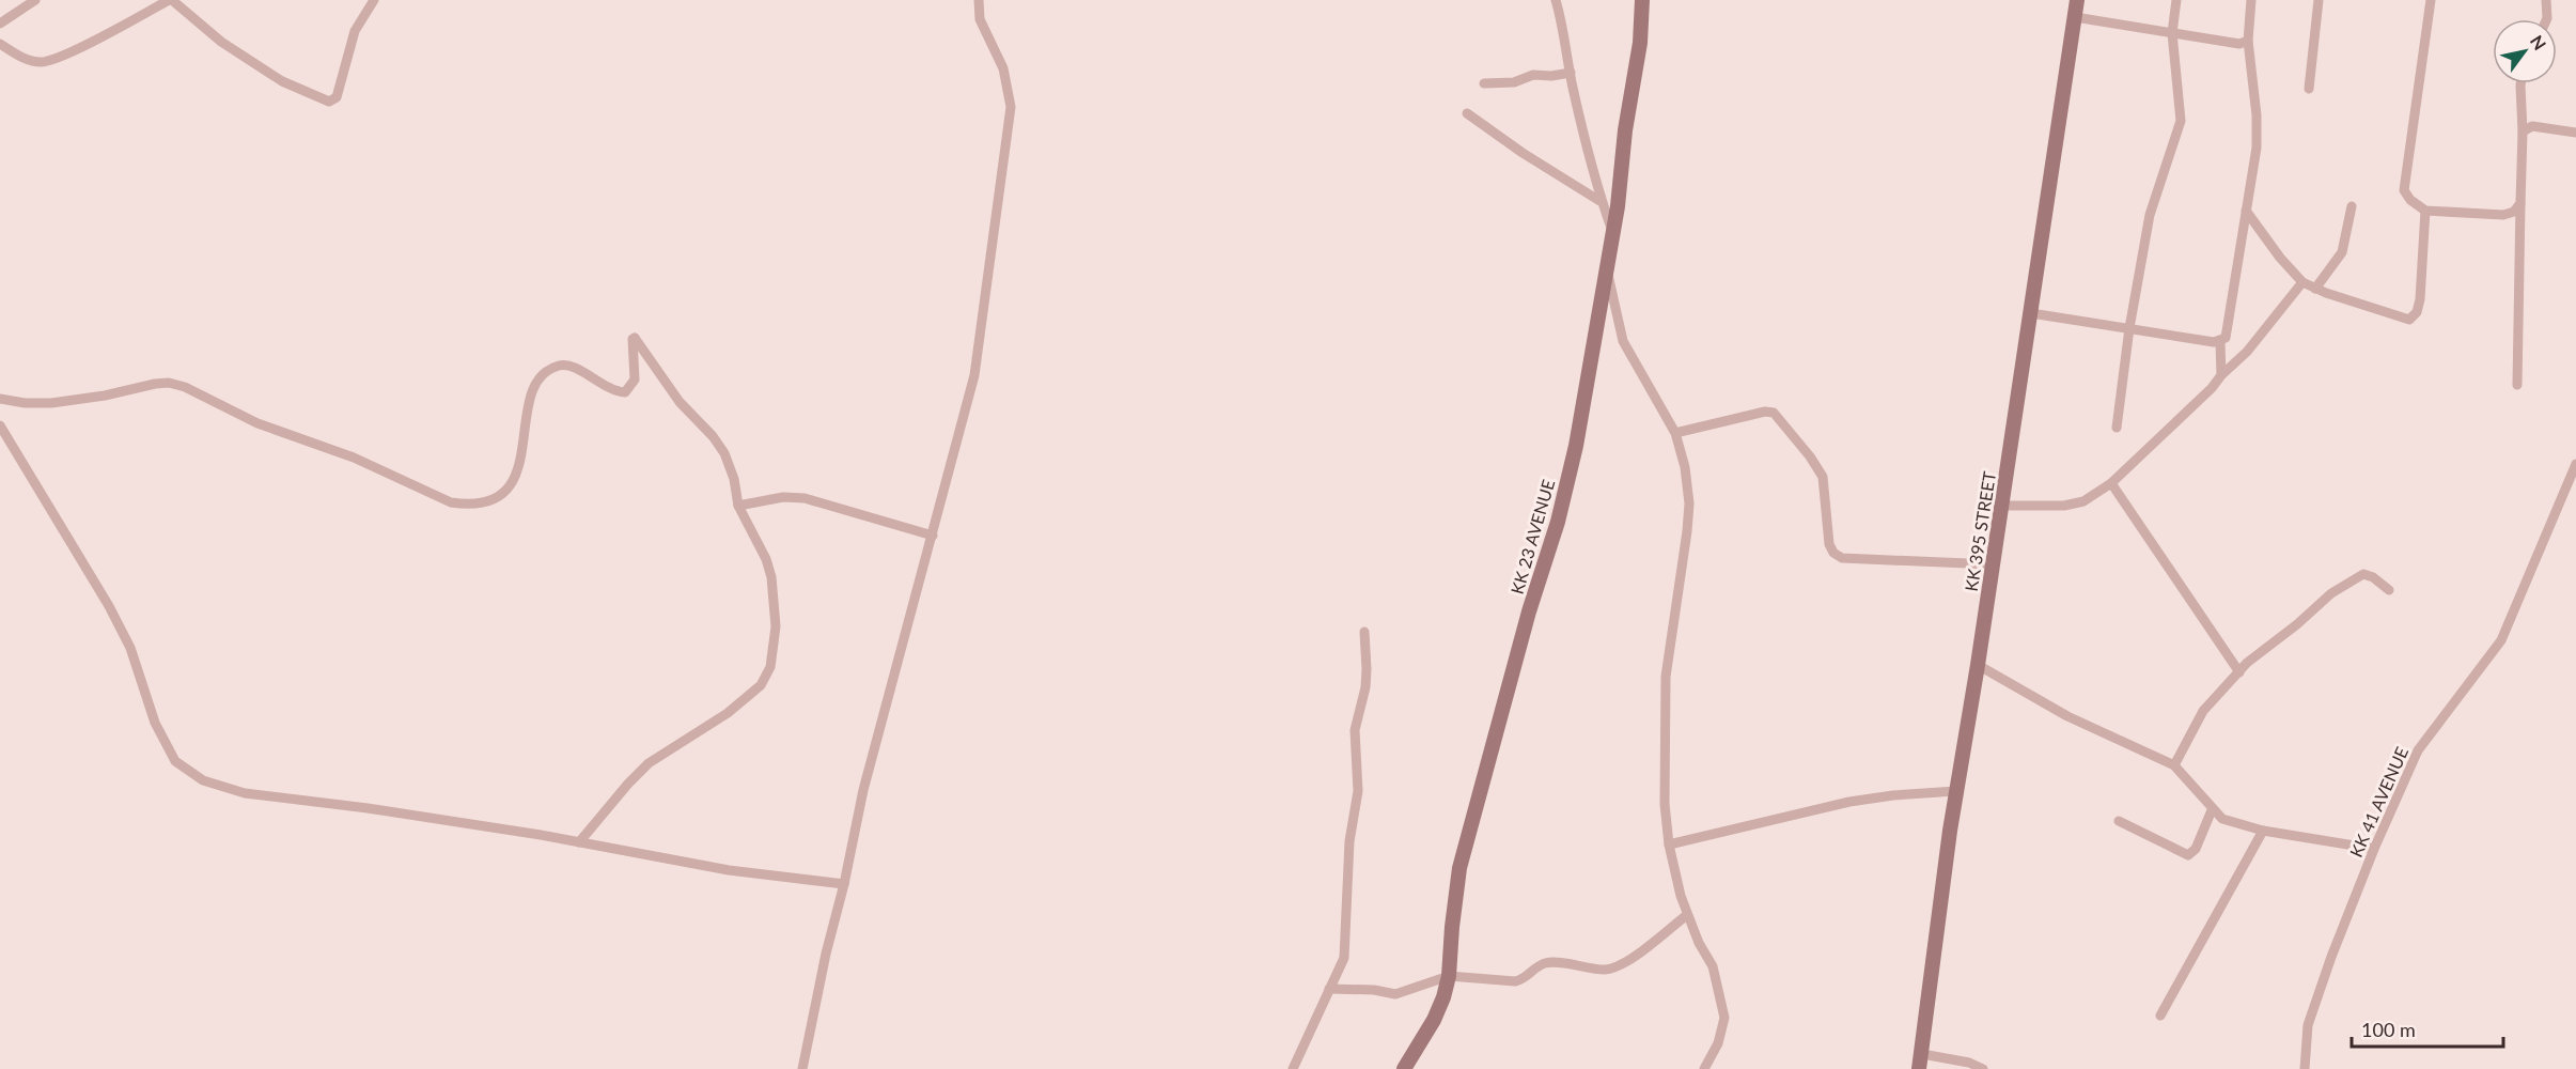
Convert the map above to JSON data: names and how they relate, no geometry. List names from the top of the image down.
{
  "streets": {
    "main road": ["KK 395 STREET", "KK 23 AVENUE"],
    "street": ["KK 41 AVENUE"]
  },
  "scale_bar": "100 m",
  "north": "top right"
}
